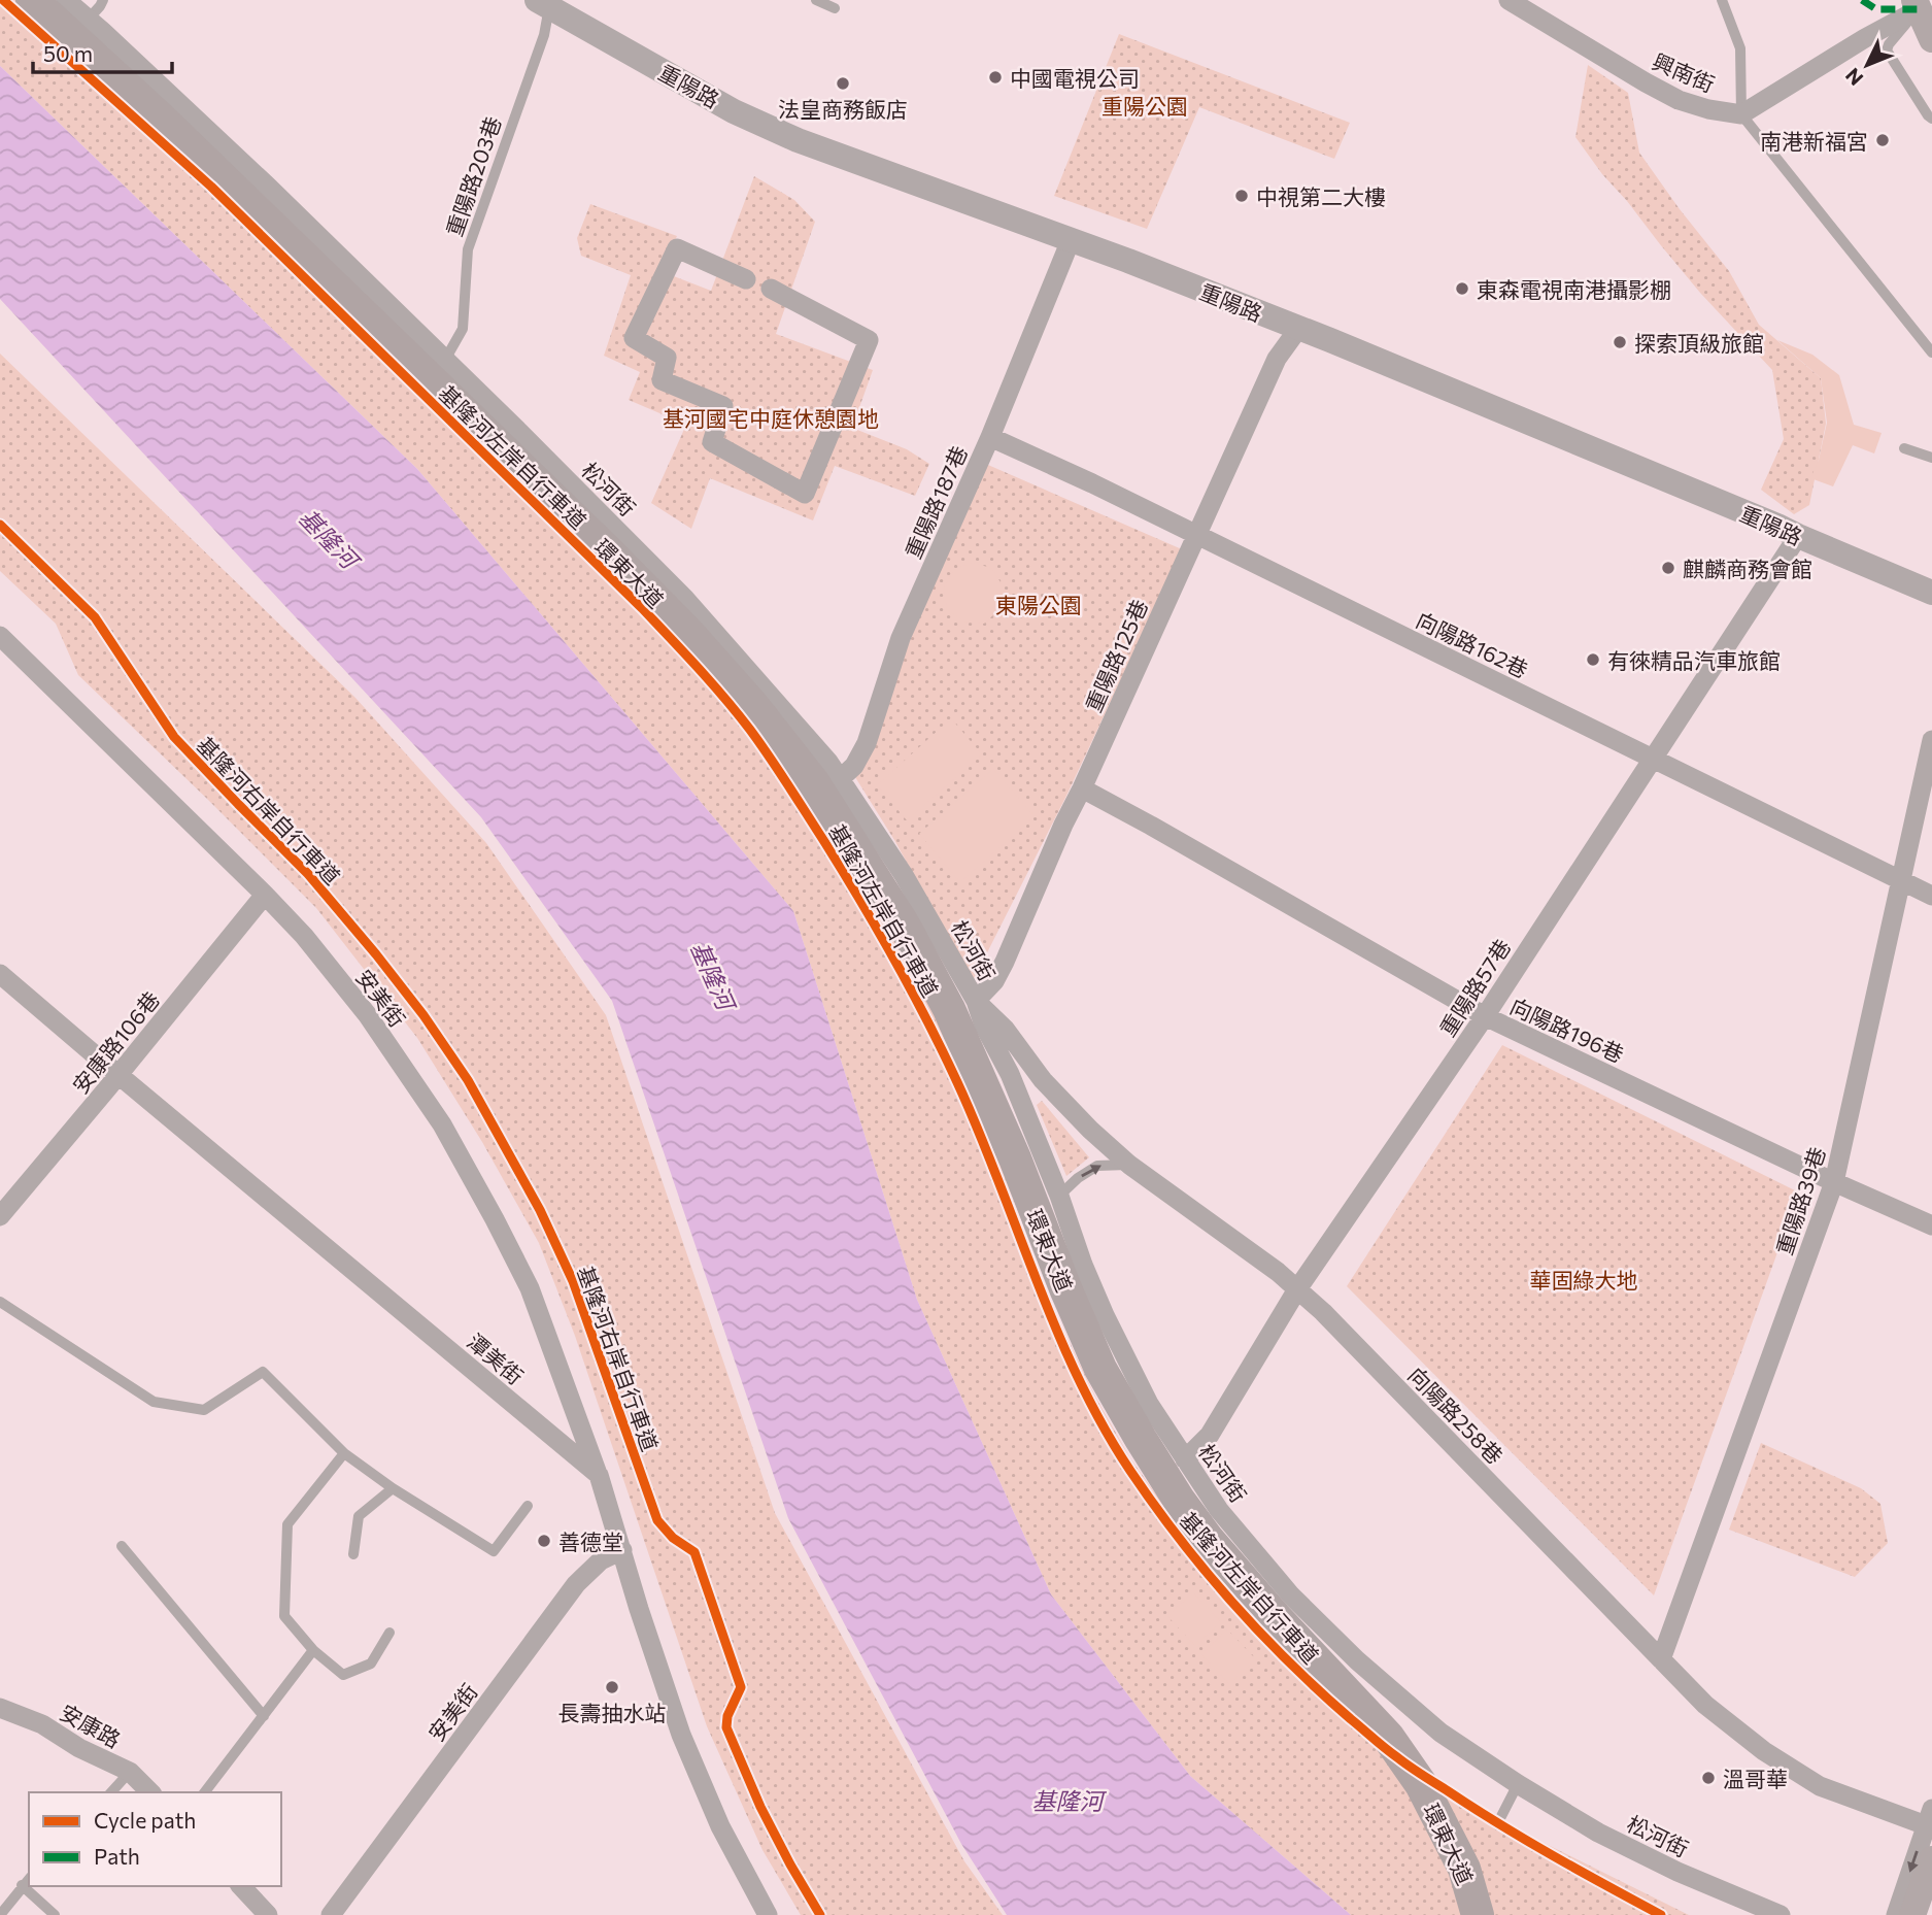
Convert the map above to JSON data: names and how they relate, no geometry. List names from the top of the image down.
{
  "streets": {
    "highway": ["環東大道"],
    "street": [
      "興南街",
      "重陽路",
      "松河街",
      "重陽路187巷",
      "向陽路162巷",
      "重陽路125巷",
      "重陽路57巷",
      "安美街",
      "向陽路196巷",
      "安康路106巷",
      "重陽路39巷",
      "潭美街",
      "向陽路258巷",
      "安康路"
    ],
    "lane": ["重陽路203巷"],
    "cycle path": ["基隆河左岸自行車道", "基隆河右岸自行車道"]
  },
  "crossings": [
    ["重陽路", "重陽路203巷"],
    ["重陽路", "重陽路187巷"],
    ["重陽路", "重陽路125巷"],
    ["重陽路", "重陽路57巷"],
    ["重陽路203巷", "松河街"],
    ["松河街", "重陽路187巷"],
    ["松河街", "重陽路125巷"],
    ["松河街", "重陽路57巷"],
    ["松河街", "向陽路258巷"],
    ["重陽路187巷", "向陽路162巷"],
    ["向陽路162巷", "重陽路125巷"],
    ["向陽路162巷", "重陽路57巷"],
    ["向陽路162巷", "重陽路39巷"],
    ["重陽路125巷", "向陽路196巷"],
    ["重陽路125巷", "向陽路258巷"],
    ["重陽路57巷", "向陽路196巷"],
    ["重陽路57巷", "向陽路258巷"],
    ["安美街", "安康路106巷"],
    ["安美街", "潭美街"],
    ["向陽路196巷", "重陽路39巷"],
    ["安康路106巷", "潭美街"],
    ["重陽路39巷", "向陽路258巷"]
  ],
  "water": ["基隆河"],
  "parks": [
    "重陽公園",
    "基河國宅中庭休憩園地",
    "東陽公園",
    "華固綠大地"
  ],
  "places": [
    "中國電視公司",
    "法皇商務飯店",
    "南港新福宮",
    "中視第二大樓",
    "東森電視南港攝影棚",
    "探索頂級旅館",
    "麒麟商務會館",
    "有徠精品汽車旅館",
    "善德堂",
    "長壽抽水站",
    "溫哥華"
  ],
  "legend": ["Cycle path", "Path"],
  "scale_bar": "50 m",
  "north": "bottom left"
}
